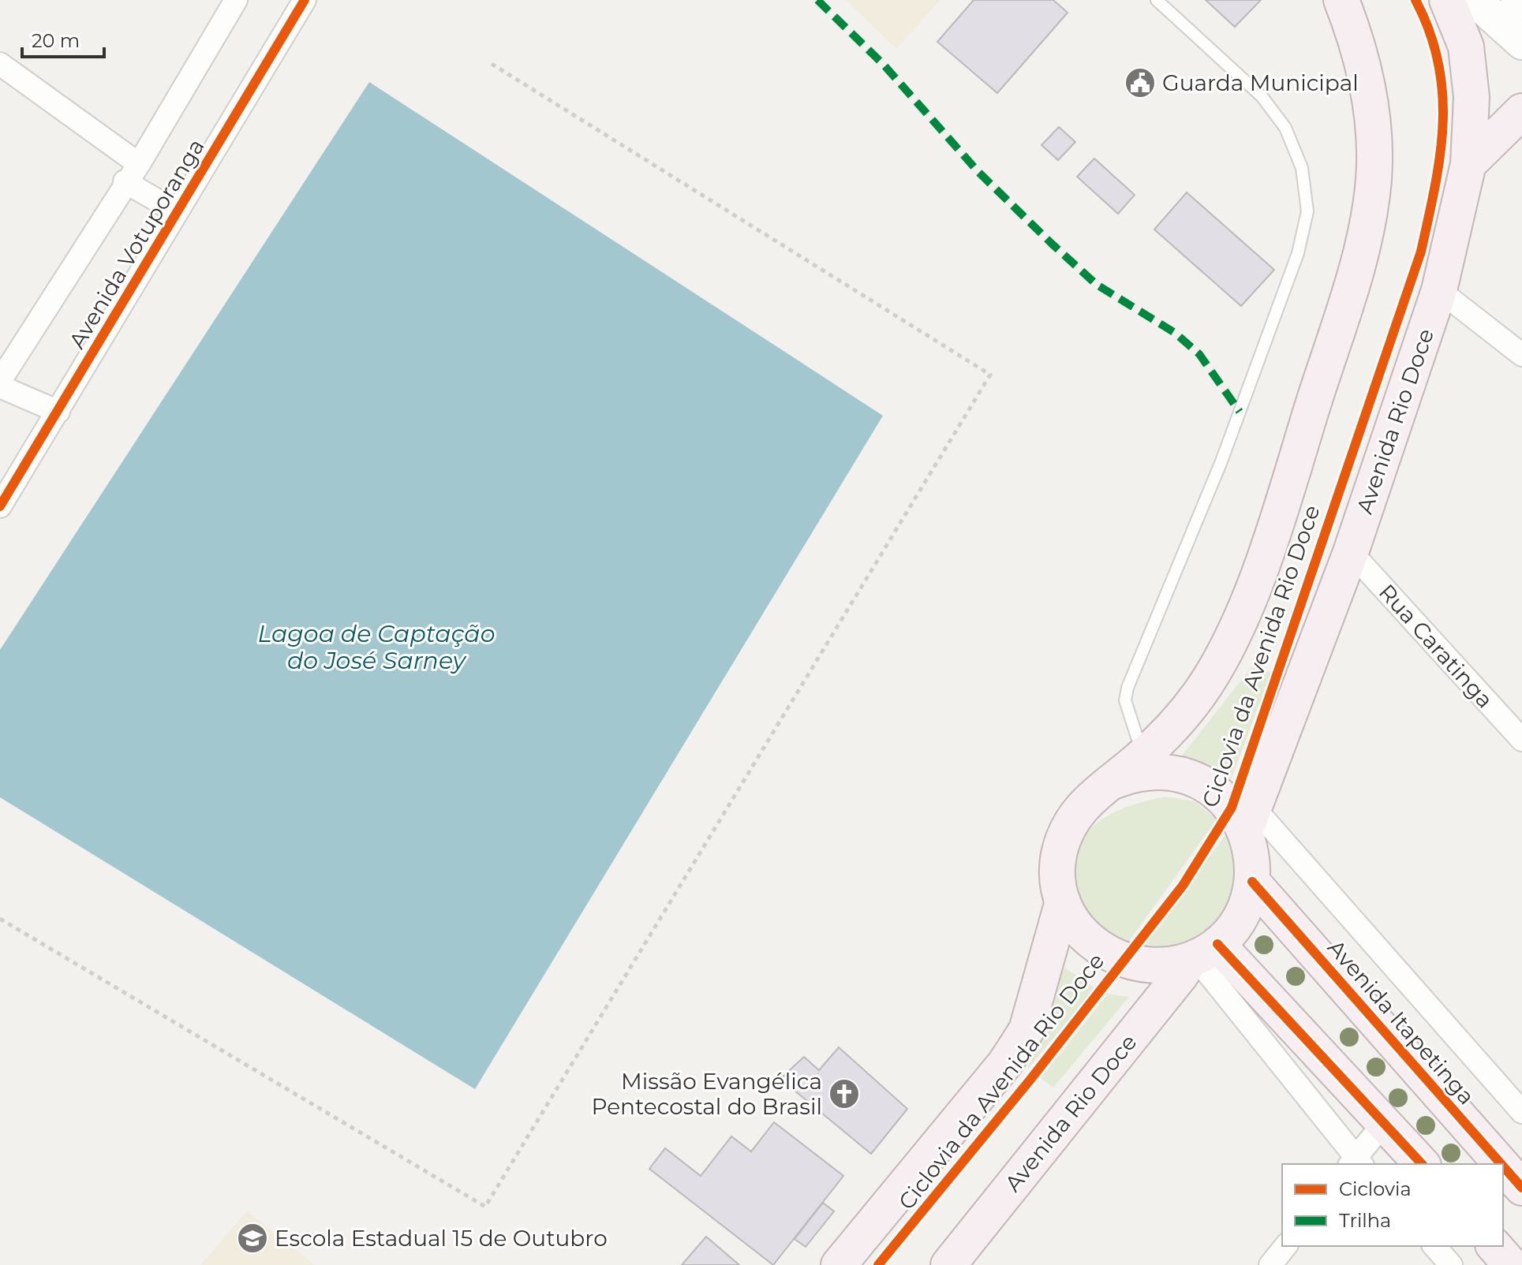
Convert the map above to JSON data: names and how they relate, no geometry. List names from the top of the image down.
{
  "streets": {
    "main road": ["Avenida Rio Doce", "Avenida Itapetinga"],
    "street": ["Avenida Votuporanga", "Rua Caratinga"],
    "cycle path": ["Ciclovia da Avenida Rio Doce"]
  },
  "crossings": [
    ["Avenida Rio Doce", "Rua Caratinga"],
    ["Avenida Rio Doce", "Avenida Itapetinga"]
  ],
  "water": ["Lagoa de Captação do José Sarney"],
  "places": {
    "public building": ["Guarda Municipal"],
    "church": ["Missão Evangélica Pentecostal do Brasil"],
    "school or university": ["Escola Estadual 15 de Outubro"]
  },
  "legend": ["Ciclovia", "Trilha"],
  "scale_bar": "20 m"
}
